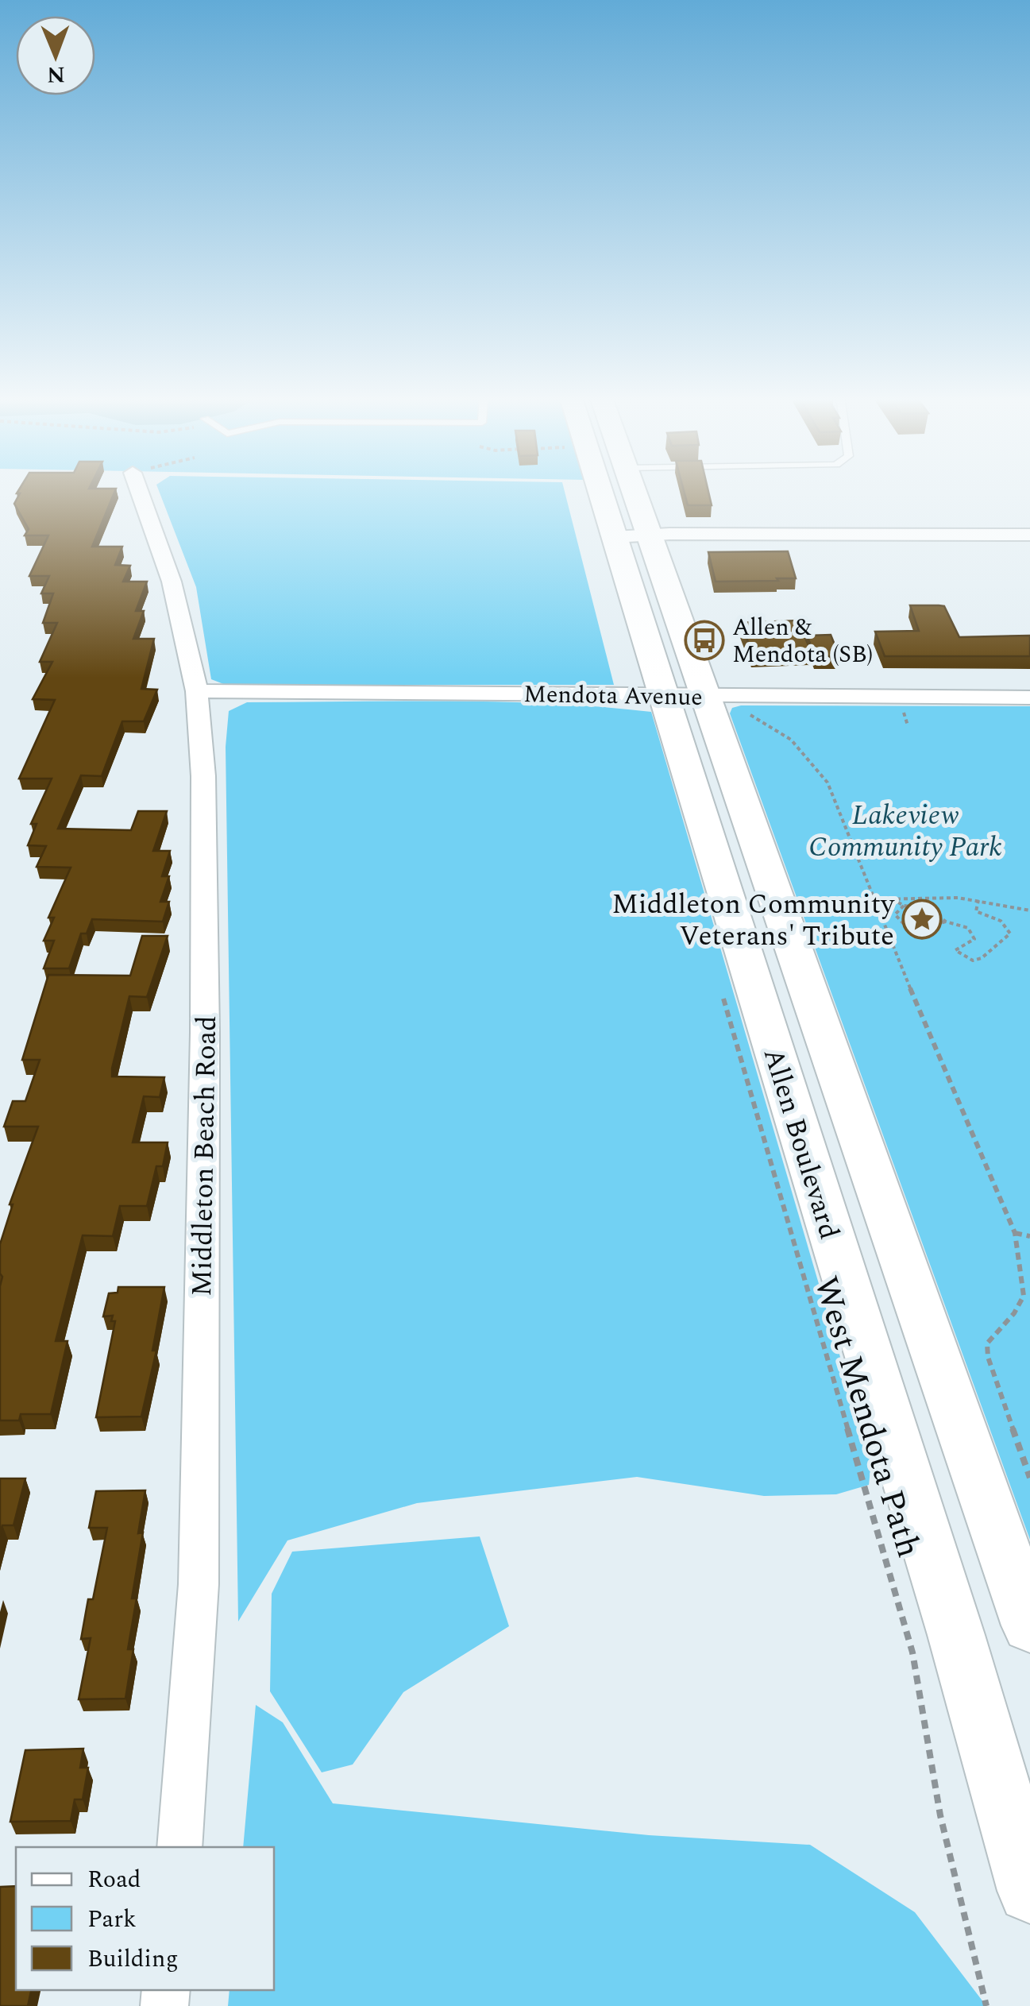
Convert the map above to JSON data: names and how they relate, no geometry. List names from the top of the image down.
{
  "streets": {
    "main road": ["Allen Boulevard"],
    "street": ["Mendota Avenue", "Middleton Beach Road"],
    "path": ["West Mendota Path"]
  },
  "crossings": [
    ["Mendota Avenue", "Allen Boulevard"],
    ["Mendota Avenue", "Middleton Beach Road"]
  ],
  "parks": ["Lakeview Community Park"],
  "places": {
    "bus stop": ["Allen & Mendota (SB)"],
    "place": ["Middleton Community Veterans' Tribute"]
  },
  "legend": ["Road", "Park", "Building"],
  "north": "bottom"
}
